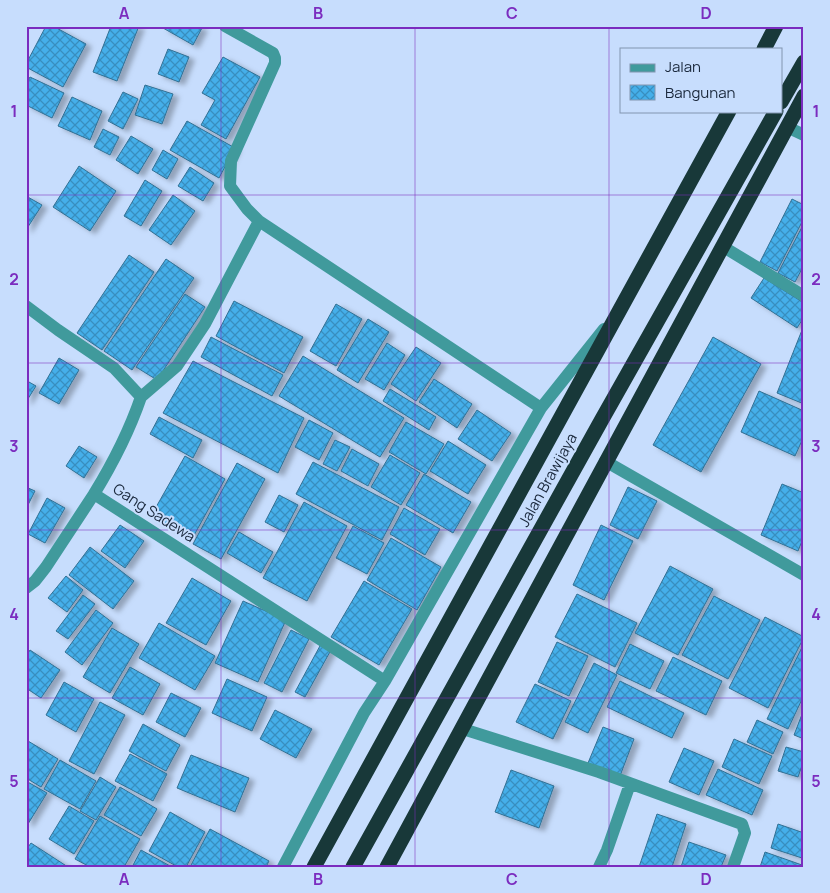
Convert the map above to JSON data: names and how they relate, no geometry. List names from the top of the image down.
{
  "streets": {
    "highway": ["Jalan Brawijaya"],
    "street": ["Gang Sadewa"]
  },
  "legend": ["Jalan", "Bangunan"],
  "grid": {
    "columns": [
      "A",
      "B",
      "C",
      "D"
    ],
    "rows": [
      "1",
      "2",
      "3",
      "4",
      "5"
    ]
  }
}
